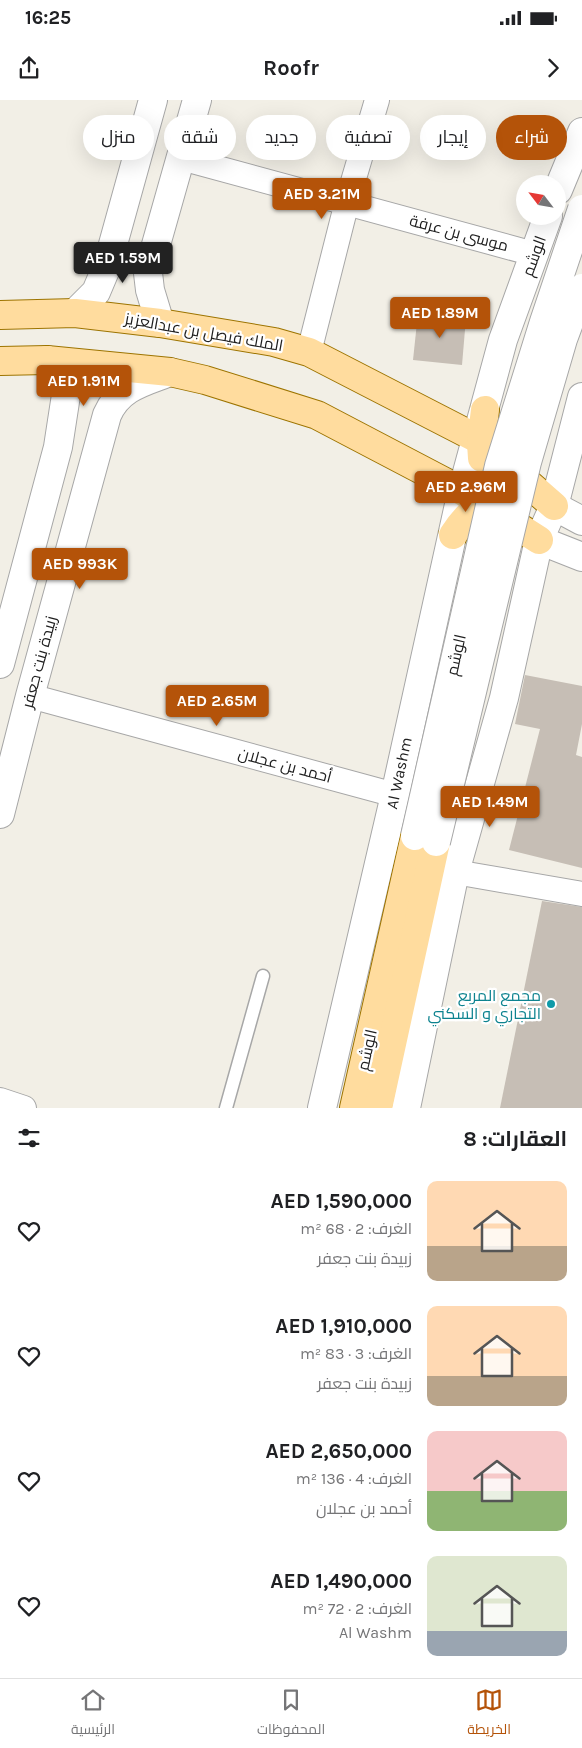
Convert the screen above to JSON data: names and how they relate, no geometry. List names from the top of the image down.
{
  "streets": {
    "main road": ["الوشم", "الملك فيصل بن عبدالعزيز"],
    "street": [
      "موسى بن عرفة",
      "زبيدة بنت جعفر",
      "أحمد بن عجلان",
      "Al Washm"
    ]
  },
  "crossings": [
    ["موسى بن عرفة", "الوشم"],
    ["الملك فيصل بن عبدالعزيز", "Al Washm"],
    ["زبيدة بنت جعفر", "أحمد بن عجلان"],
    ["أحمد بن عجلان", "Al Washm"]
  ],
  "places": ["مجمع المربع التجاري و السكني"],
  "north": "top left",
  "page": {
    "status": "16:25",
    "header": "Roofr",
    "chip": [
      "شراء",
      "إيجار",
      "تصفية",
      "جديد",
      "شقة",
      "منزل"
    ],
    "price": [
      "AED 3.21M",
      "AED 1.59M",
      "AED 1.89M",
      "AED 1.91M",
      "AED 2.96M",
      "AED 993K",
      "AED 2.65M",
      "AED 1.49M"
    ],
    "heading": "العقارات: 8",
    "list": [
      {
        "name": "AED 1,590,000",
        "note": "الغرف: 2 · 68 m² · زبيدة بنت جعفر"
      },
      {
        "name": "AED 1,910,000",
        "note": "الغرف: 3 · 83 m² · زبيدة بنت جعفر"
      },
      {
        "name": "AED 2,650,000",
        "note": "الغرف: 4 · 136 m² · أحمد بن عجلان"
      },
      {
        "name": "AED 1,490,000",
        "note": "الغرف: 2 · 72 m² · Al Washm"
      }
    ],
    "tabs": ["الخريطة", "المحفوظات", "الرئيسية"]
  }
}
